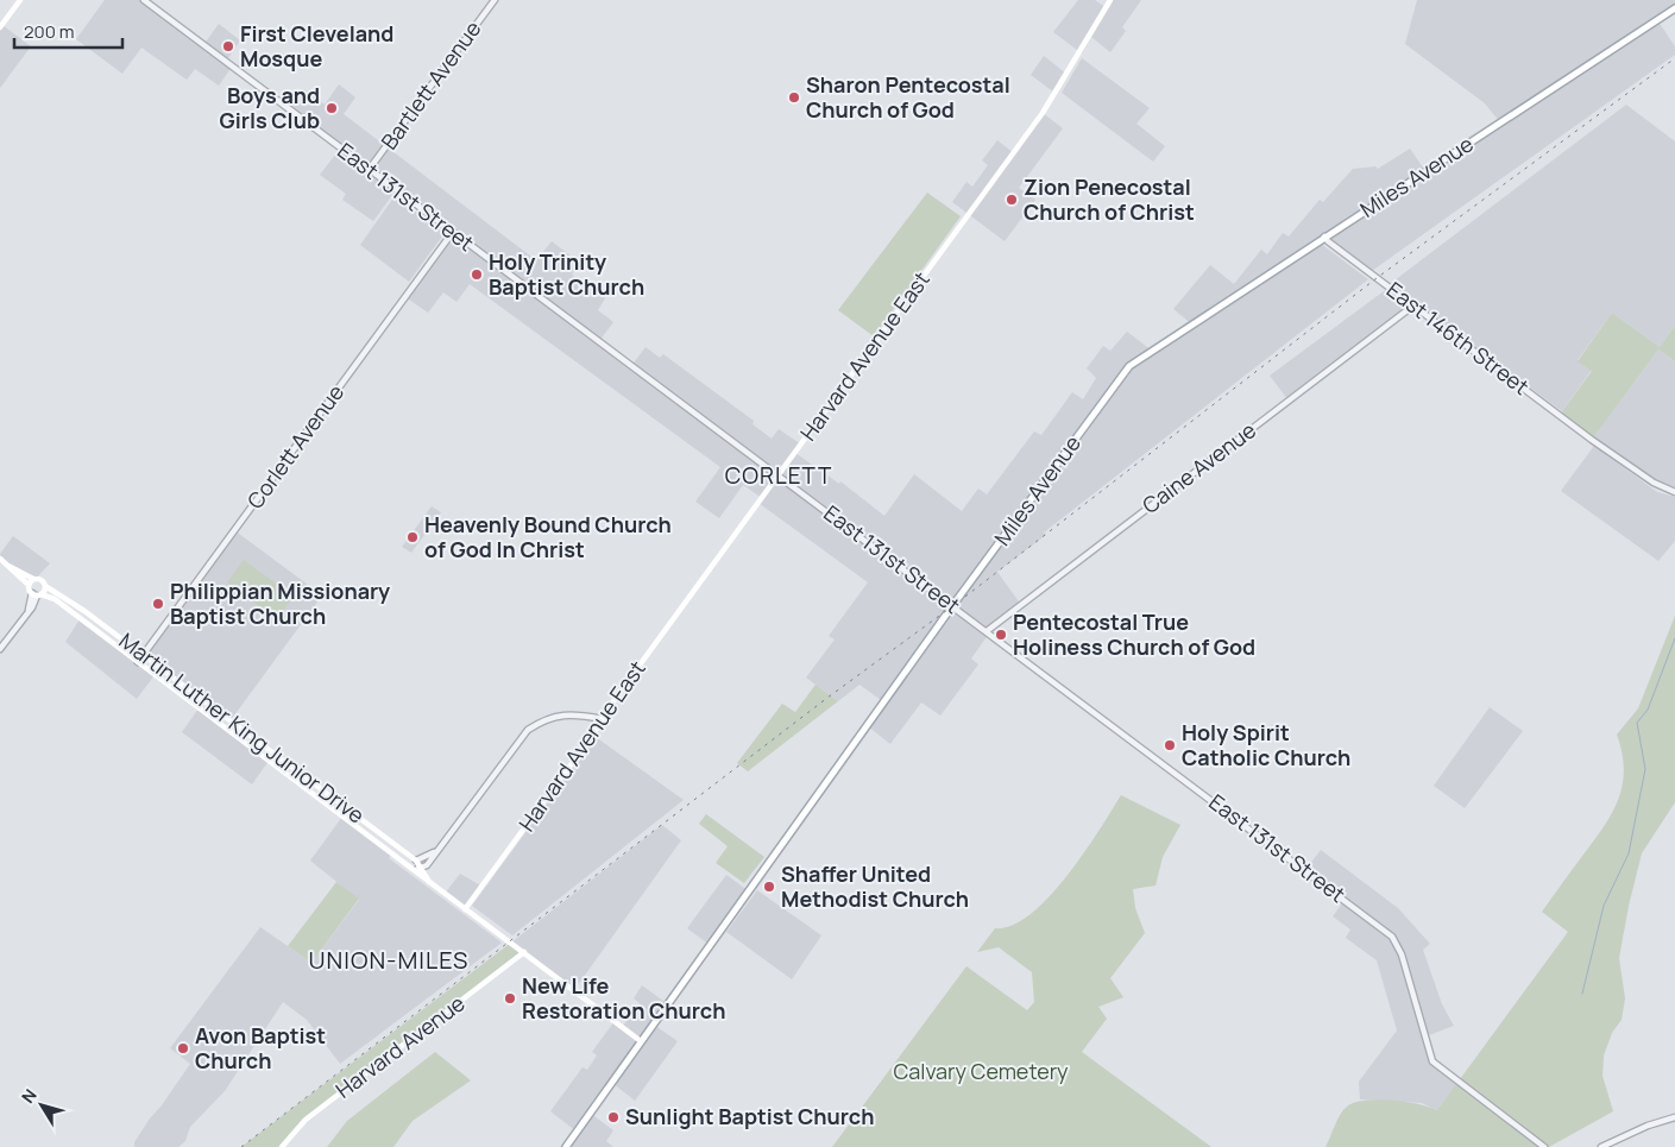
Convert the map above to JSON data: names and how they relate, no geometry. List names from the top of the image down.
{
  "streets": {
    "main road": [
      "Miles Avenue",
      "Harvard Avenue East",
      "Martin Luther King Junior Drive",
      "Harvard Avenue"
    ],
    "street": [
      "Bartlett Avenue",
      "East 131st Street",
      "East 146th Street",
      "Corlett Avenue",
      "Caine Avenue"
    ]
  },
  "crossings": [
    ["Bartlett Avenue", "East 131st Street"],
    ["Miles Avenue", "East 131st Street"],
    ["Miles Avenue", "East 146th Street"],
    ["Miles Avenue", "Martin Luther King Junior Drive"],
    ["East 131st Street", "Harvard Avenue East"],
    ["East 131st Street", "Corlett Avenue"],
    ["East 131st Street", "Caine Avenue"],
    ["East 146th Street", "Caine Avenue"],
    ["Harvard Avenue East", "Martin Luther King Junior Drive"],
    ["Corlett Avenue", "Martin Luther King Junior Drive"],
    ["Martin Luther King Junior Drive", "Harvard Avenue"]
  ],
  "districts": ["CORLETT", "UNION-MILES"],
  "parks": ["Calvary Cemetery"],
  "places": [
    "First Cleveland Mosque",
    "Sharon Pentecostal Church of God",
    "Boys and Girls Club",
    "Zion Penecostal Church of Christ",
    "Holy Trinity Baptist Church",
    "Heavenly Bound Church of God In Christ",
    "Philippian Missionary Baptist Church",
    "Pentecostal True Holiness Church of God",
    "Holy Spirit Catholic Church",
    "Shaffer United Methodist Church",
    "New Life Restoration Church",
    "Avon Baptist Church",
    "Sunlight Baptist Church"
  ],
  "scale_bar": "200 m",
  "north": "top left"
}
